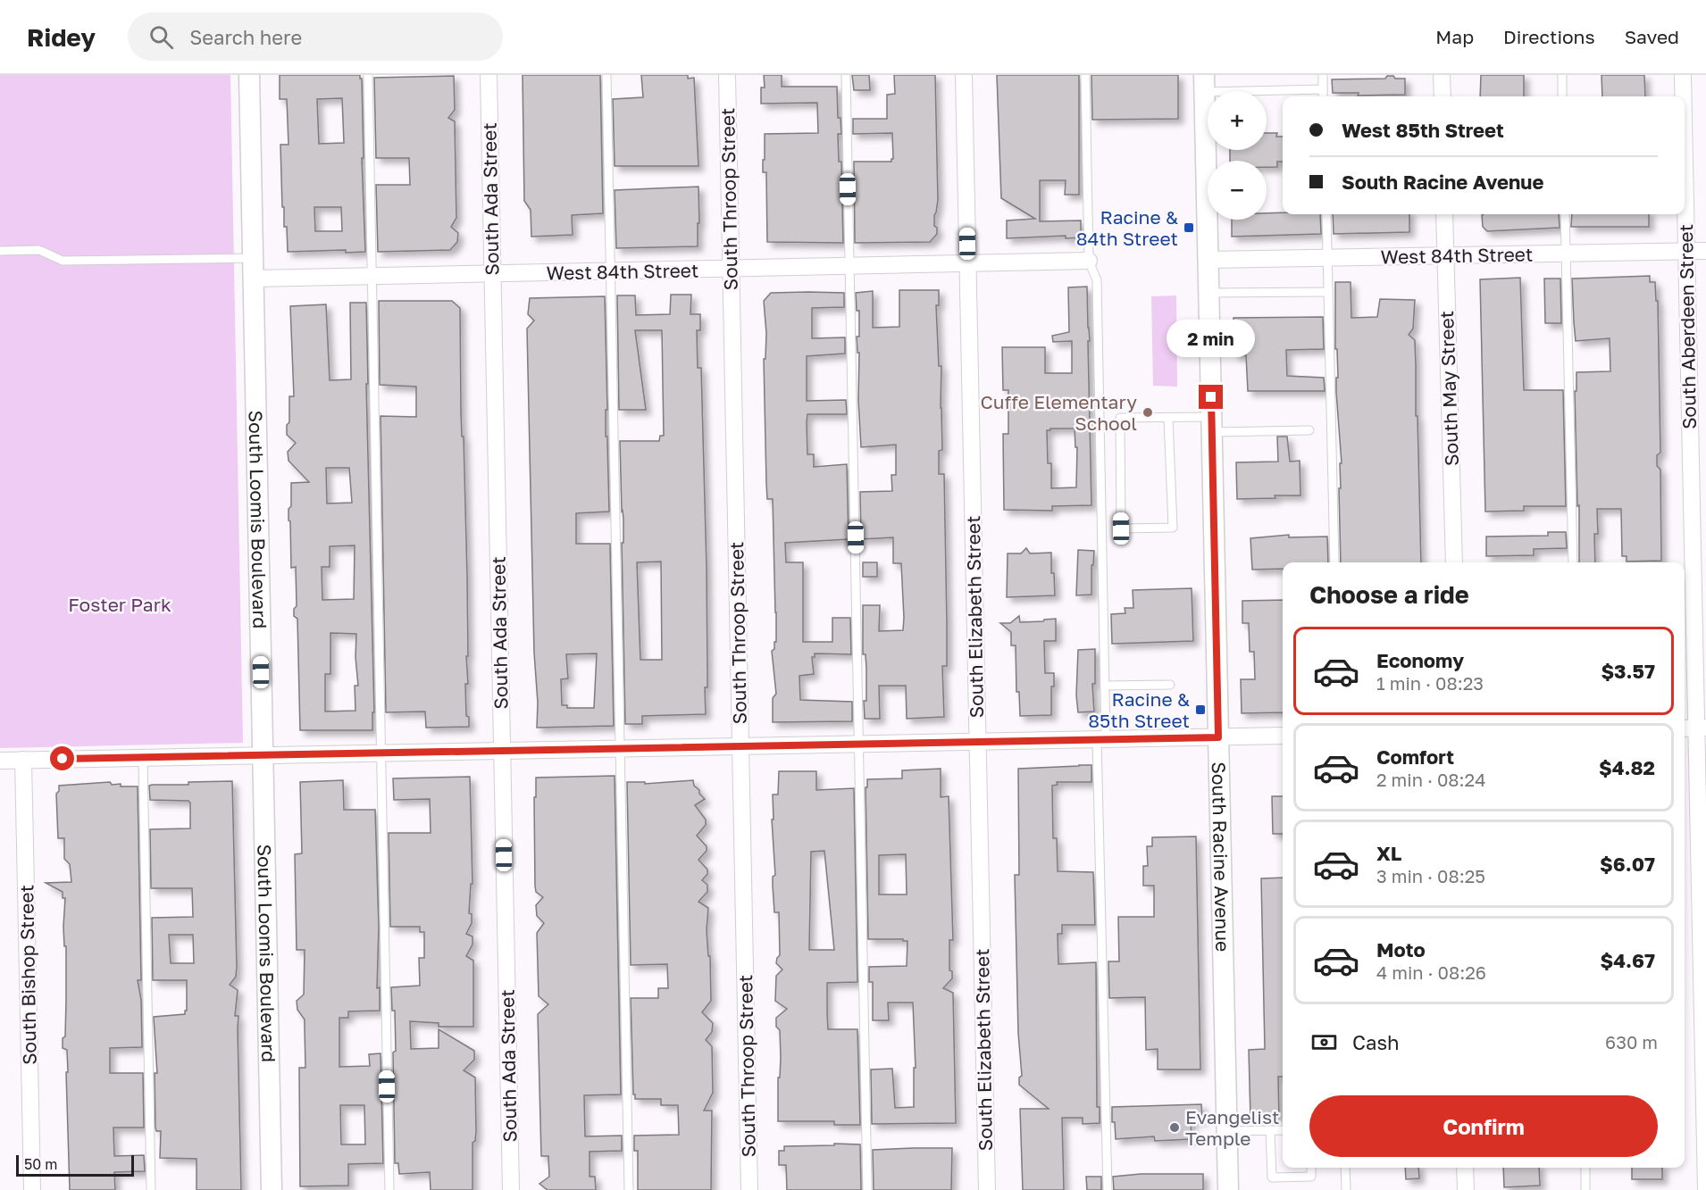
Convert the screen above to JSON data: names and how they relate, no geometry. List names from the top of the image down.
{
  "streets": {
    "street": [
      "South Ada Street",
      "South Throop Street",
      "West 84th Street",
      "South Aberdeen Street",
      "South May Street",
      "South Loomis Boulevard",
      "South Elizabeth Street",
      "South Racine Avenue",
      "South Bishop Street"
    ]
  },
  "crossings": [
    ["South Ada Street", "West 84th Street"],
    ["South Throop Street", "West 84th Street"],
    ["West 84th Street", "South Aberdeen Street"],
    ["West 84th Street", "South May Street"],
    ["West 84th Street", "South Loomis Boulevard"],
    ["West 84th Street", "South Elizabeth Street"],
    ["West 84th Street", "South Racine Avenue"]
  ],
  "parks": ["Foster Park"],
  "places": {
    "transit": ["Racine & 84th Street", "Racine & 85th Street"],
    "other": ["Cuffe Elementary School", "Evangelist Temple"]
  },
  "scale_bar": "50 m",
  "page": {
    "header": "Ridey",
    "search": "Search here",
    "nav": ["Map", "Directions", "Saved"],
    "map_buttons": ["+", "−"],
    "banner": ["West 85th Street", "South Racine Avenue"],
    "bubble": "2 min",
    "heading": "Choose a ride",
    "list": [
      {
        "name": "Economy",
        "note": "1 min · 08:23",
        "value": "$3.57"
      },
      {
        "name": "Comfort",
        "note": "2 min · 08:24",
        "value": "$4.82"
      },
      {
        "name": "XL",
        "note": "3 min · 08:25",
        "value": "$6.07"
      },
      {
        "name": "Moto",
        "note": "4 min · 08:26",
        "value": "$4.67"
      }
    ],
    "pay": ["Cash", "630 m"],
    "buttons": "Confirm",
    "scale": "50 m"
  }
}
